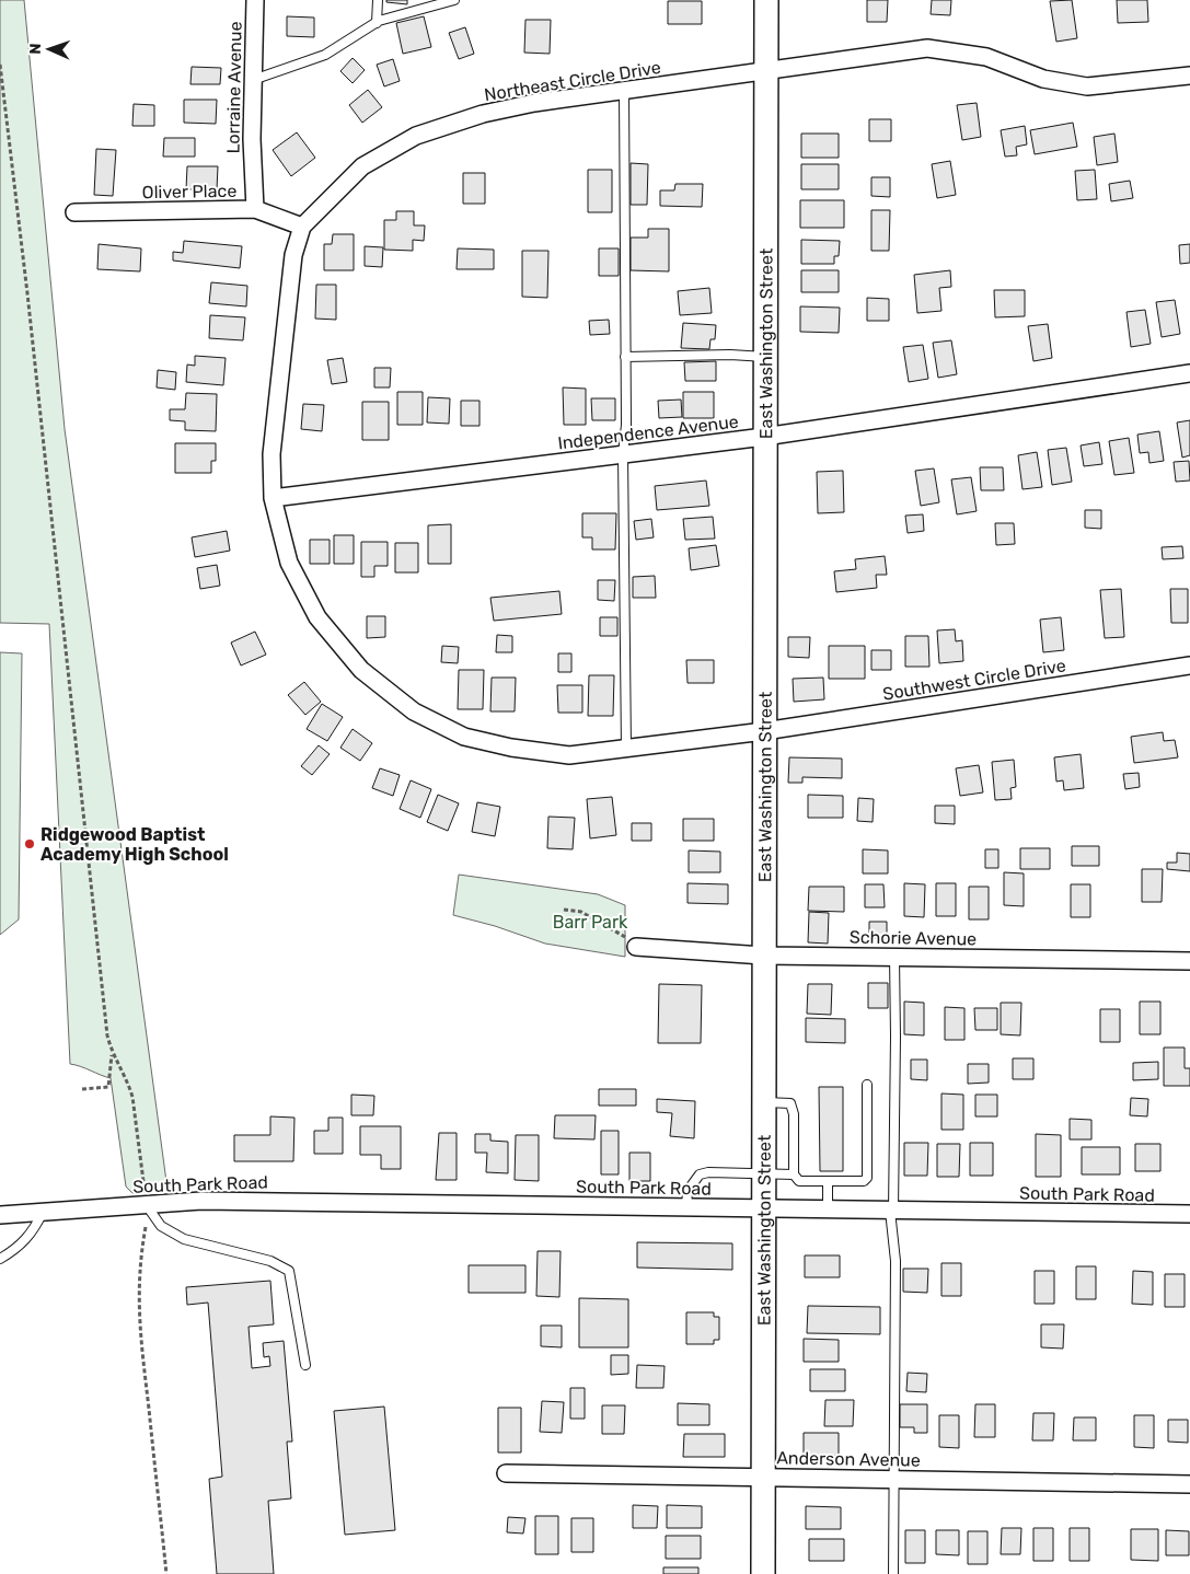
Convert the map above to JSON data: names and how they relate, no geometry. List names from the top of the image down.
{
  "streets": {
    "street": [
      "Northeast Circle Drive",
      "Lorraine Avenue",
      "Oliver Place",
      "East Washington Street",
      "Independence Avenue",
      "Southwest Circle Drive",
      "Schorie Avenue",
      "South Park Road",
      "Anderson Avenue"
    ]
  },
  "crossings": [
    ["Northeast Circle Drive", "Oliver Place"],
    ["Northeast Circle Drive", "East Washington Street"],
    ["Northeast Circle Drive", "Independence Avenue"],
    ["Northeast Circle Drive", "Southwest Circle Drive"],
    ["Lorraine Avenue", "Oliver Place"],
    ["East Washington Street", "Independence Avenue"],
    ["East Washington Street", "Southwest Circle Drive"],
    ["East Washington Street", "Schorie Avenue"],
    ["East Washington Street", "South Park Road"],
    ["East Washington Street", "Anderson Avenue"]
  ],
  "parks": ["Barr Park"],
  "places": ["Ridgewood Baptist Academy High School"],
  "north": "left"
}
